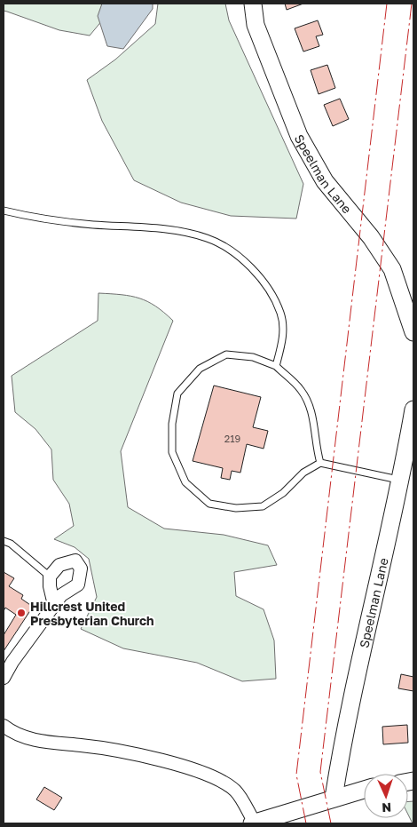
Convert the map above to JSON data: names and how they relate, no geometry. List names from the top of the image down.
{
  "streets": {
    "street": ["Speelman Lane"]
  },
  "places": ["Hillcrest United Presbyterian Church"],
  "house_numbers": ["219"],
  "north": "bottom"
}
